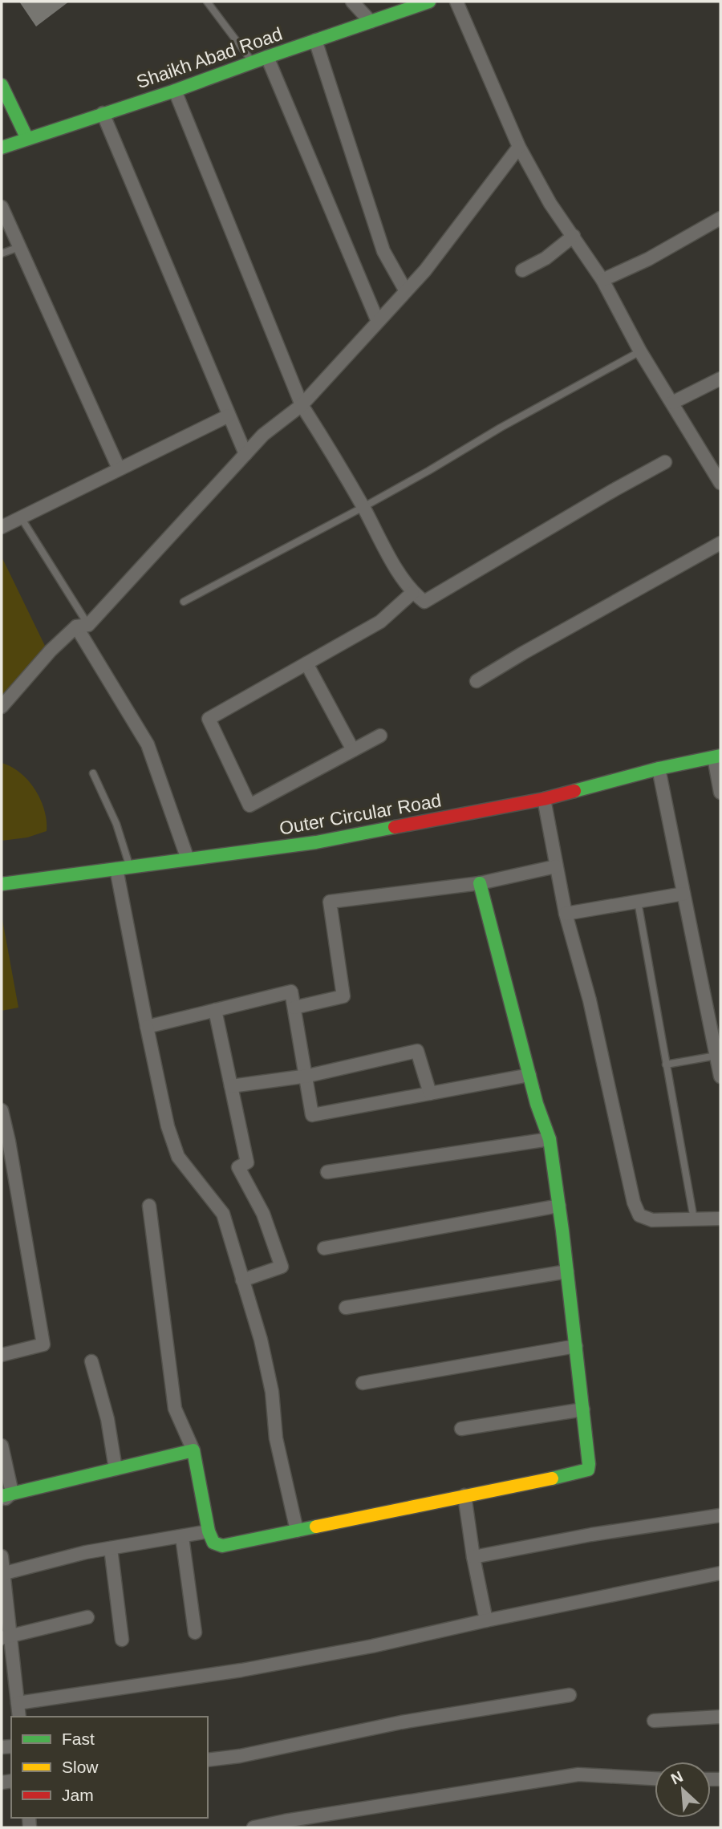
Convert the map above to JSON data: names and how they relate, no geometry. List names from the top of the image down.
{
  "streets": {
    "street": ["Shaikh Abad Road", "Outer Circular Road"]
  },
  "legend": ["Fast", "Slow", "Jam"],
  "north": "top left"
}
